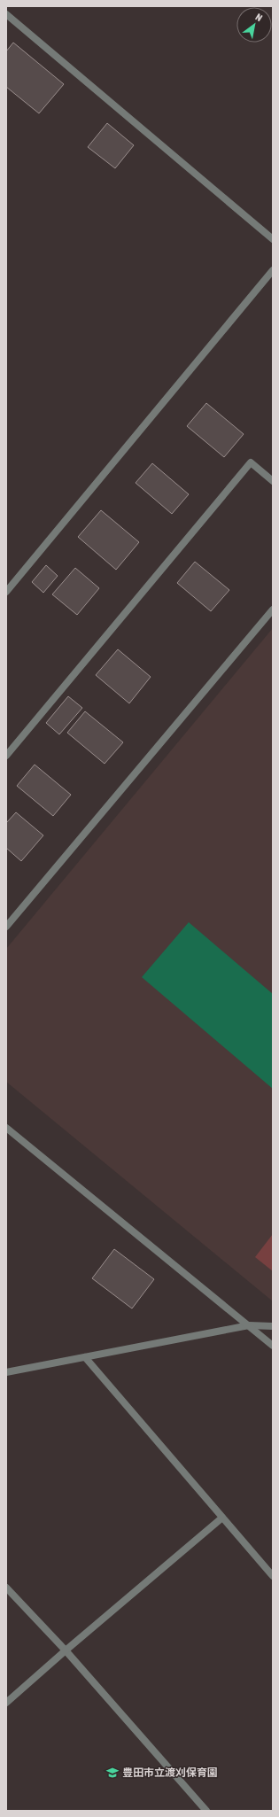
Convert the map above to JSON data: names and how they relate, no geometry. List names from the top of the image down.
{
  "places": {
    "school or university": ["豊田市立渡刈保育園"]
  },
  "north": "top right"
}
